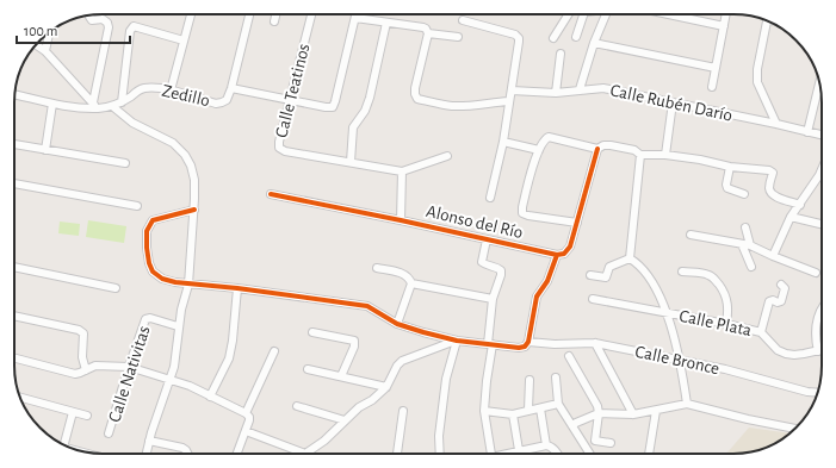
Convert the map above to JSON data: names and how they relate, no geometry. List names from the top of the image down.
{
  "streets": {
    "street": [
      "Calle Teatinos",
      "Zedillo",
      "Calle Rubén Darío",
      "Alonso del Río",
      "Calle Plata",
      "Calle Bronce",
      "Calle Nativitas"
    ]
  },
  "scale_bar": "100 m"
}
